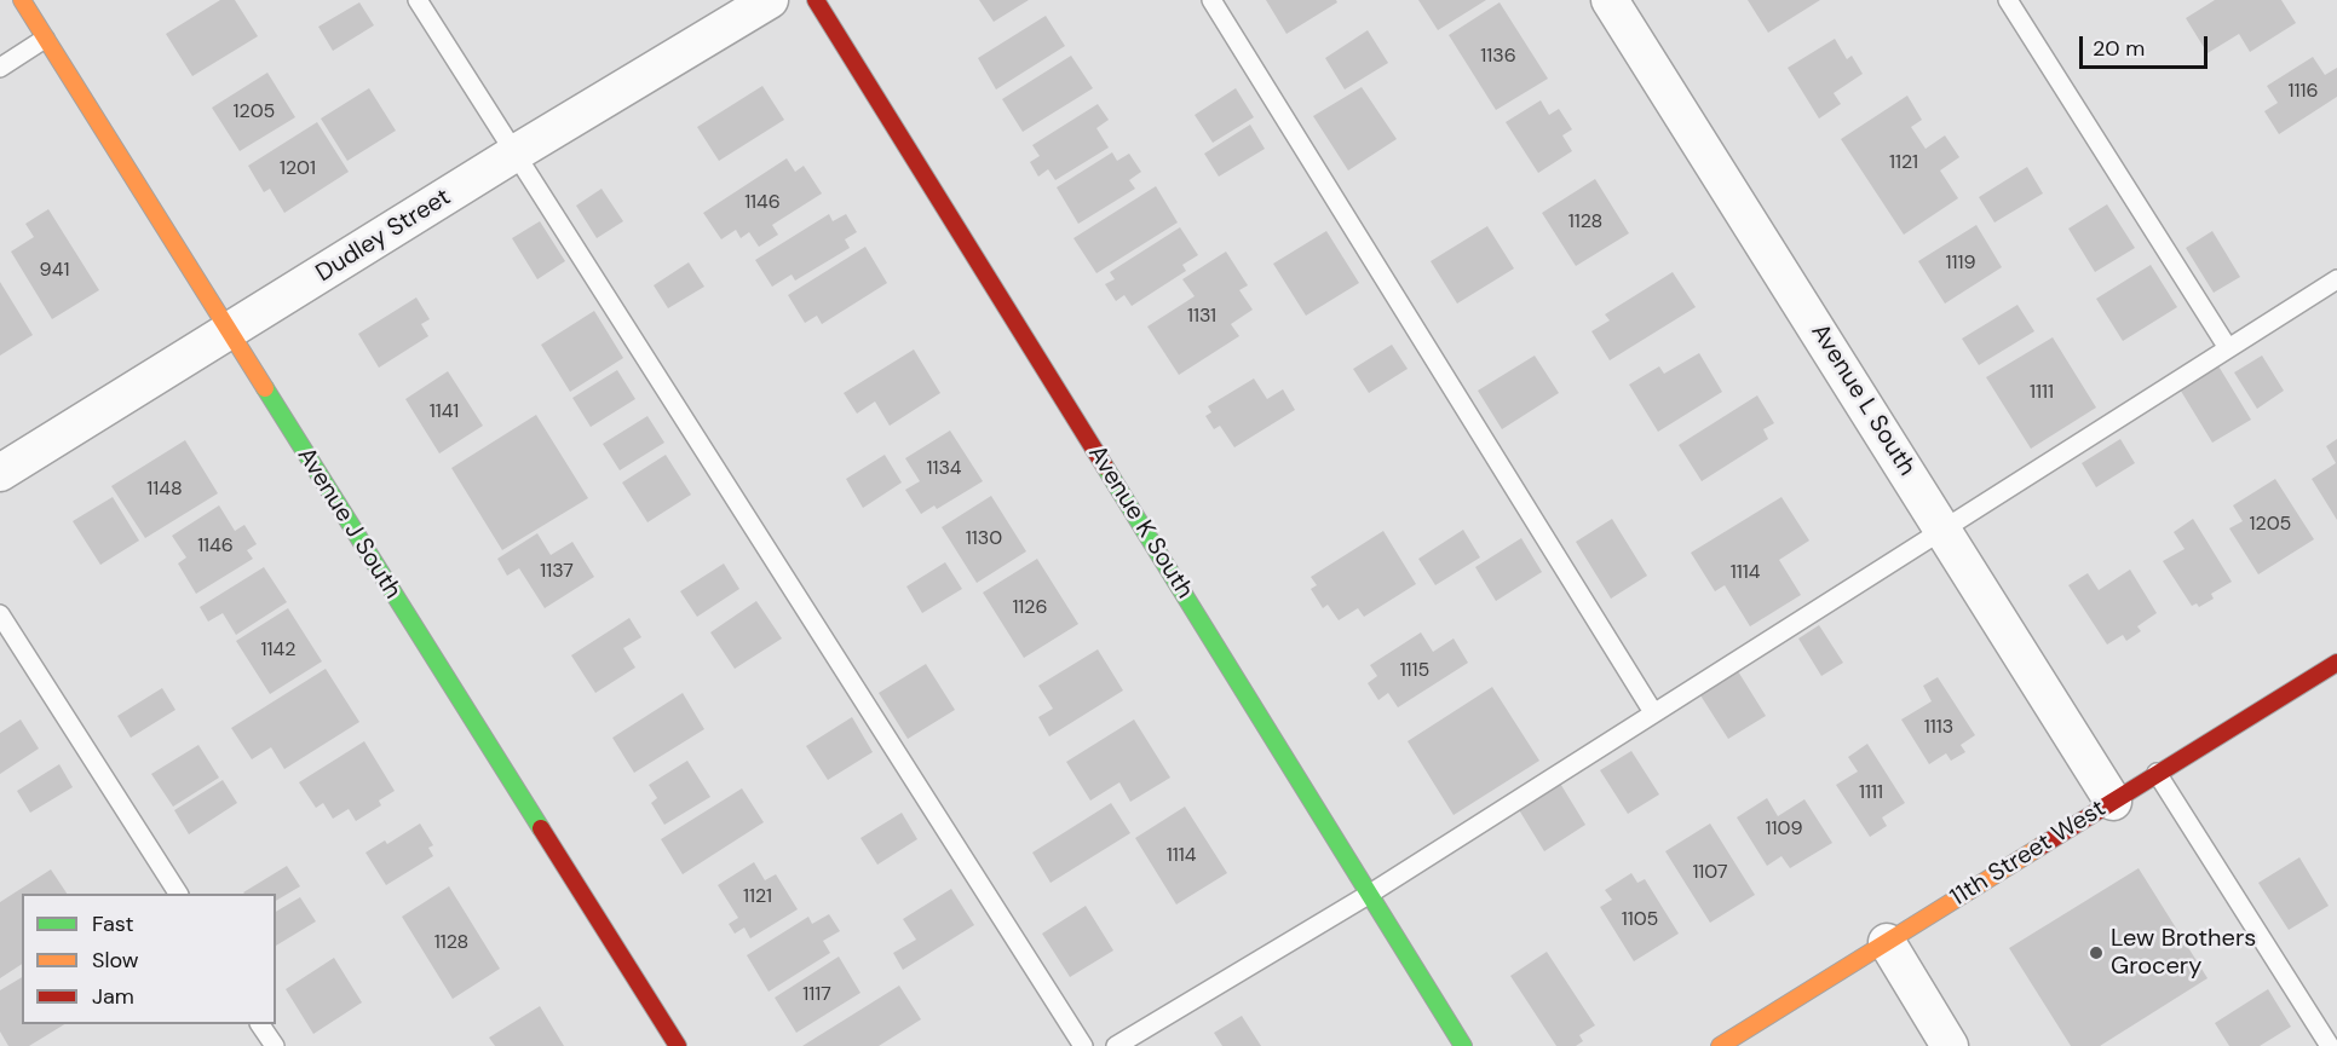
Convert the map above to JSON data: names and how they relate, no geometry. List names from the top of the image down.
{
  "streets": {
    "street": [
      "Dudley Street",
      "Avenue L South",
      "Avenue K South",
      "Avenue J South",
      "11th Street West"
    ]
  },
  "crossings": [
    ["Dudley Street", "Avenue J South"],
    ["Avenue L South", "11th Street West"]
  ],
  "places": ["Lew Brothers Grocery"],
  "house_numbers": [
    "1136",
    "1116",
    "1205",
    "1121",
    "1201",
    "1146",
    "1128",
    "1119",
    "941",
    "1131",
    "1111",
    "1141",
    "1134",
    "1148",
    "1205",
    "1130",
    "1146",
    "1137",
    "1114",
    "1126",
    "1142",
    "1115",
    "1113",
    "1111",
    "1109",
    "1114",
    "1107",
    "1121",
    "1105",
    "1128",
    "1117"
  ],
  "legend": ["Fast", "Slow", "Jam"],
  "scale_bar": "20 m"
}
